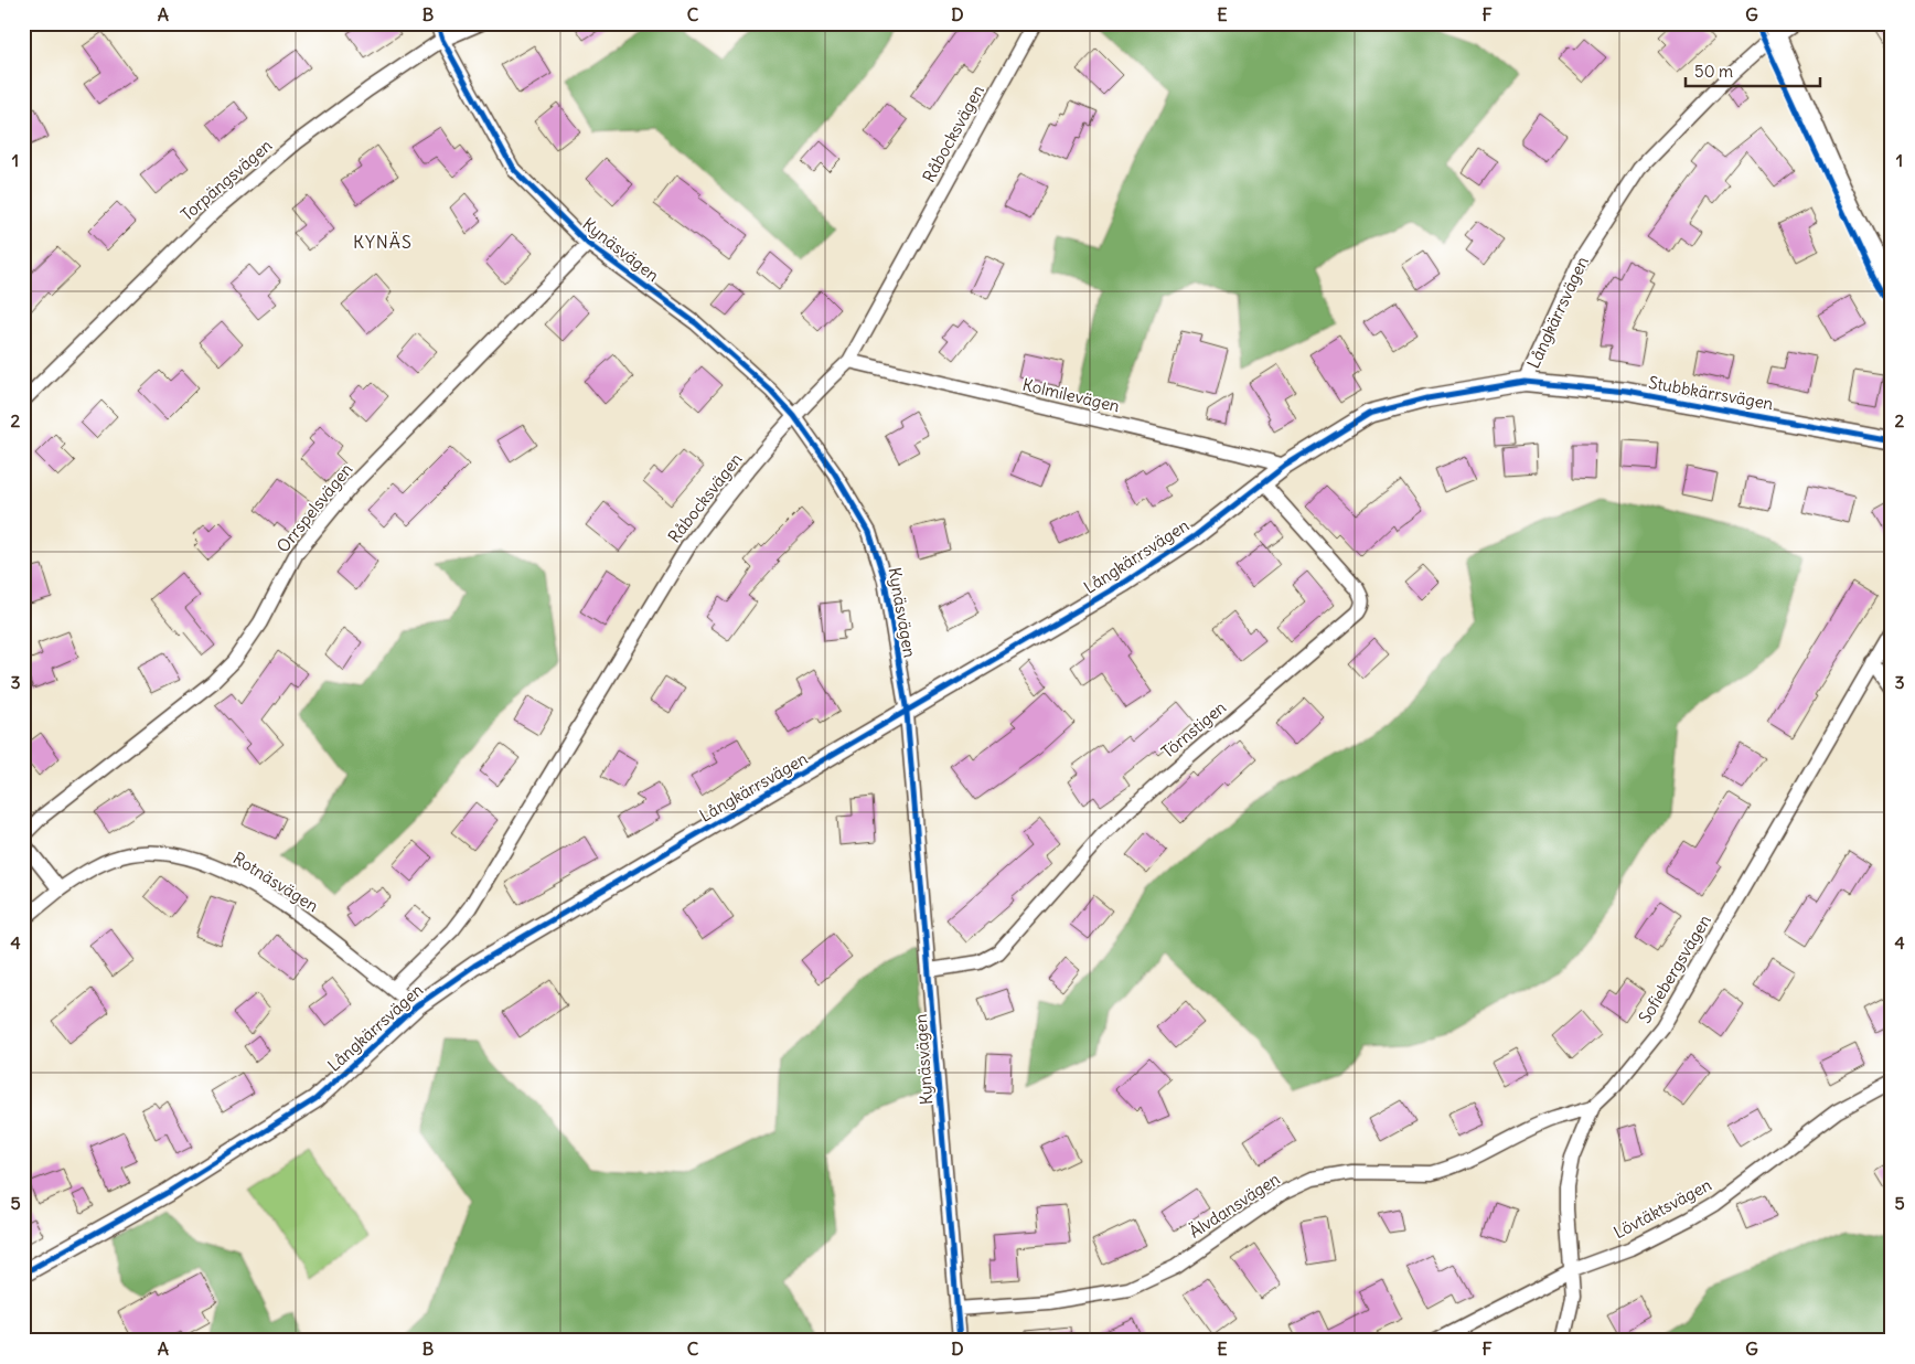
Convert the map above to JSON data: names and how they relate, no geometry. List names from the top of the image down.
{
  "streets": {
    "street": [
      "Råbocksvägen",
      "Torpängsvägen",
      "Kynäsvägen",
      "Långkärrsvägen",
      "Stubbkärrsvägen",
      "Kolmilevägen",
      "Orrspelsvägen",
      "Törnstigen",
      "Rotnäsvägen",
      "Sofiebergsvägen",
      "Älvdansvägen",
      "Lövtäktsvägen"
    ]
  },
  "crossings": [
    ["Råbocksvägen", "Kynäsvägen"],
    ["Råbocksvägen", "Kolmilevägen"],
    ["Råbocksvägen", "Rotnäsvägen"],
    ["Torpängsvägen", "Kynäsvägen"],
    ["Kynäsvägen", "Långkärrsvägen"],
    ["Kynäsvägen", "Orrspelsvägen"],
    ["Kynäsvägen", "Törnstigen"],
    ["Kynäsvägen", "Älvdansvägen"],
    ["Långkärrsvägen", "Stubbkärrsvägen"],
    ["Långkärrsvägen", "Kolmilevägen"],
    ["Långkärrsvägen", "Törnstigen"],
    ["Långkärrsvägen", "Rotnäsvägen"],
    ["Sofiebergsvägen", "Älvdansvägen"],
    ["Sofiebergsvägen", "Lövtäktsvägen"]
  ],
  "districts": ["KYNÄS"],
  "scale_bar": "50 m",
  "grid": {
    "columns": [
      "A",
      "B",
      "C",
      "D",
      "E",
      "F",
      "G"
    ],
    "rows": [
      "1",
      "2",
      "3",
      "4",
      "5"
    ]
  }
}
